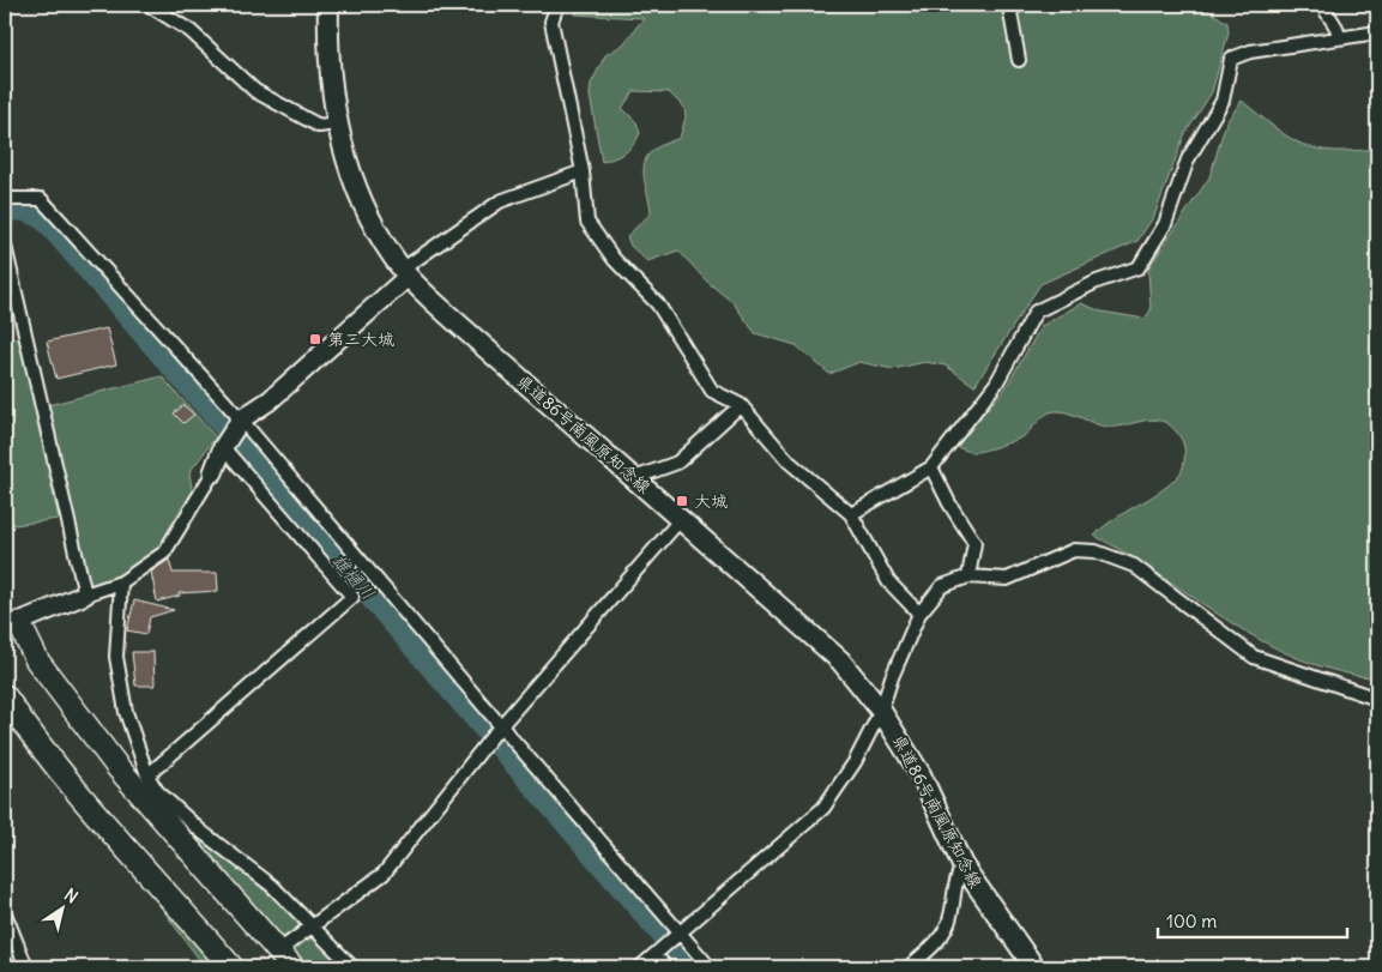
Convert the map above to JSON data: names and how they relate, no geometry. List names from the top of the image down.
{
  "streets": {
    "main road": ["県道86号南風原知念線"]
  },
  "water": ["雄樋川"],
  "places": {
    "transit": ["第二大城", "大城"]
  },
  "scale_bar": "100 m",
  "north": "top right"
}
